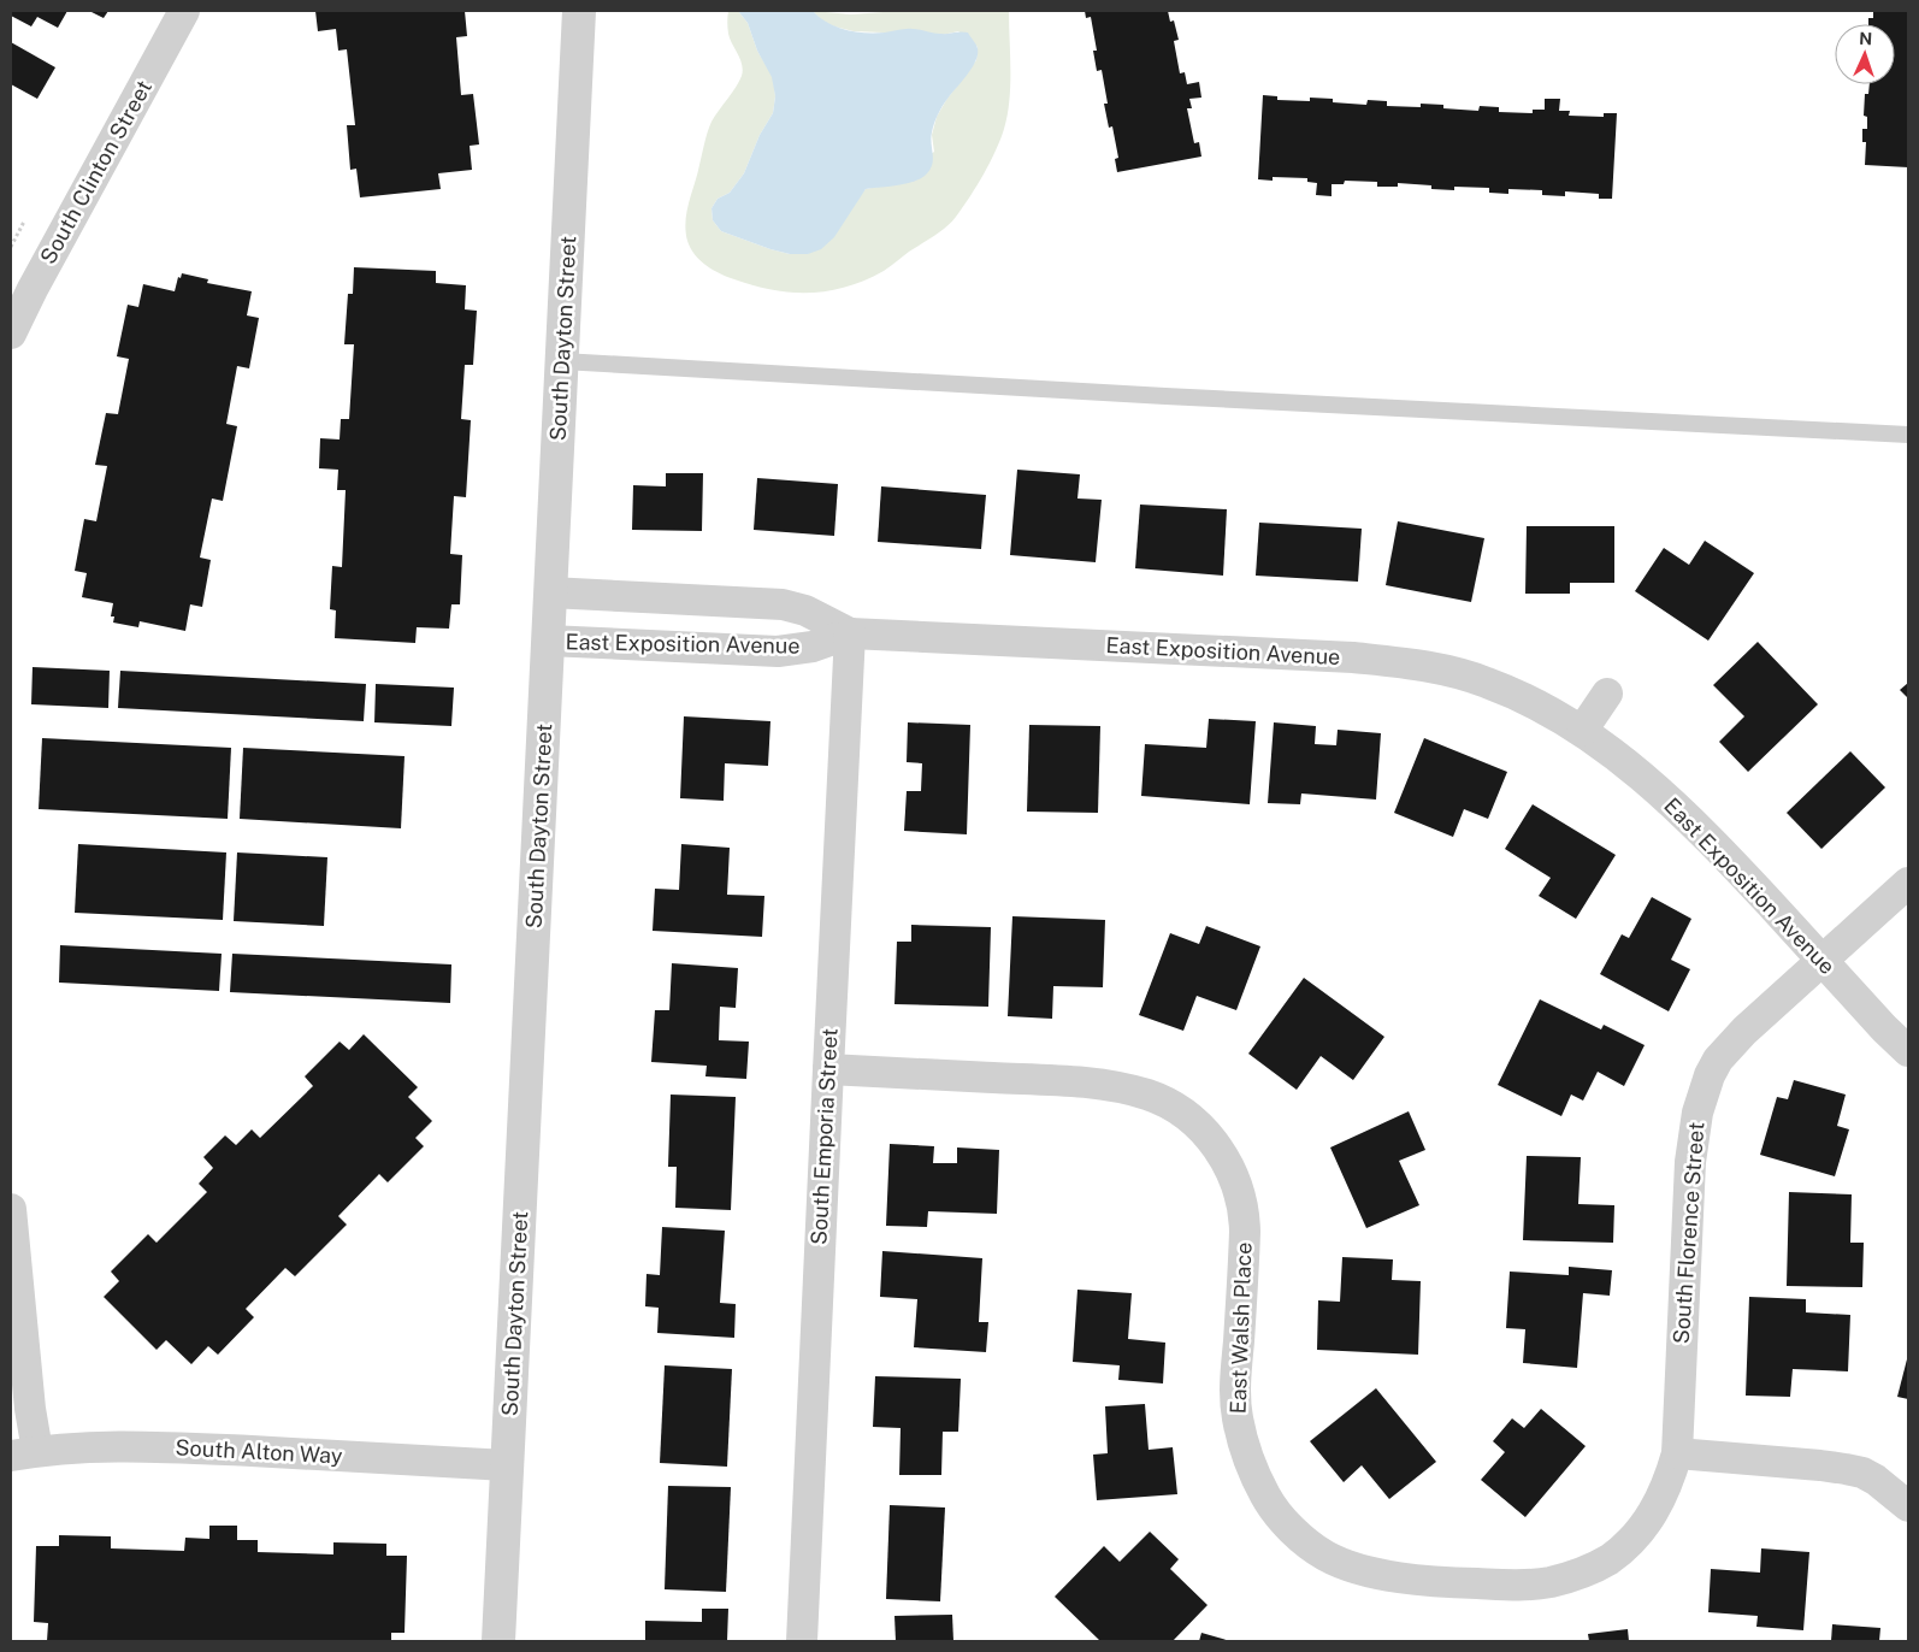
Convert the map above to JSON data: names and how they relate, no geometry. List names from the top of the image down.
{
  "streets": {
    "street": [
      "South Clinton Street",
      "South Dayton Street",
      "East Exposition Avenue",
      "South Emporia Street",
      "South Florence Street",
      "East Walsh Place",
      "South Alton Way"
    ]
  },
  "crossings": [
    ["South Dayton Street", "East Exposition Avenue"],
    ["South Dayton Street", "South Alton Way"],
    ["East Exposition Avenue", "South Emporia Street"],
    ["East Exposition Avenue", "South Florence Street"],
    ["South Emporia Street", "East Walsh Place"],
    ["South Florence Street", "East Walsh Place"]
  ],
  "north": "top"
}
